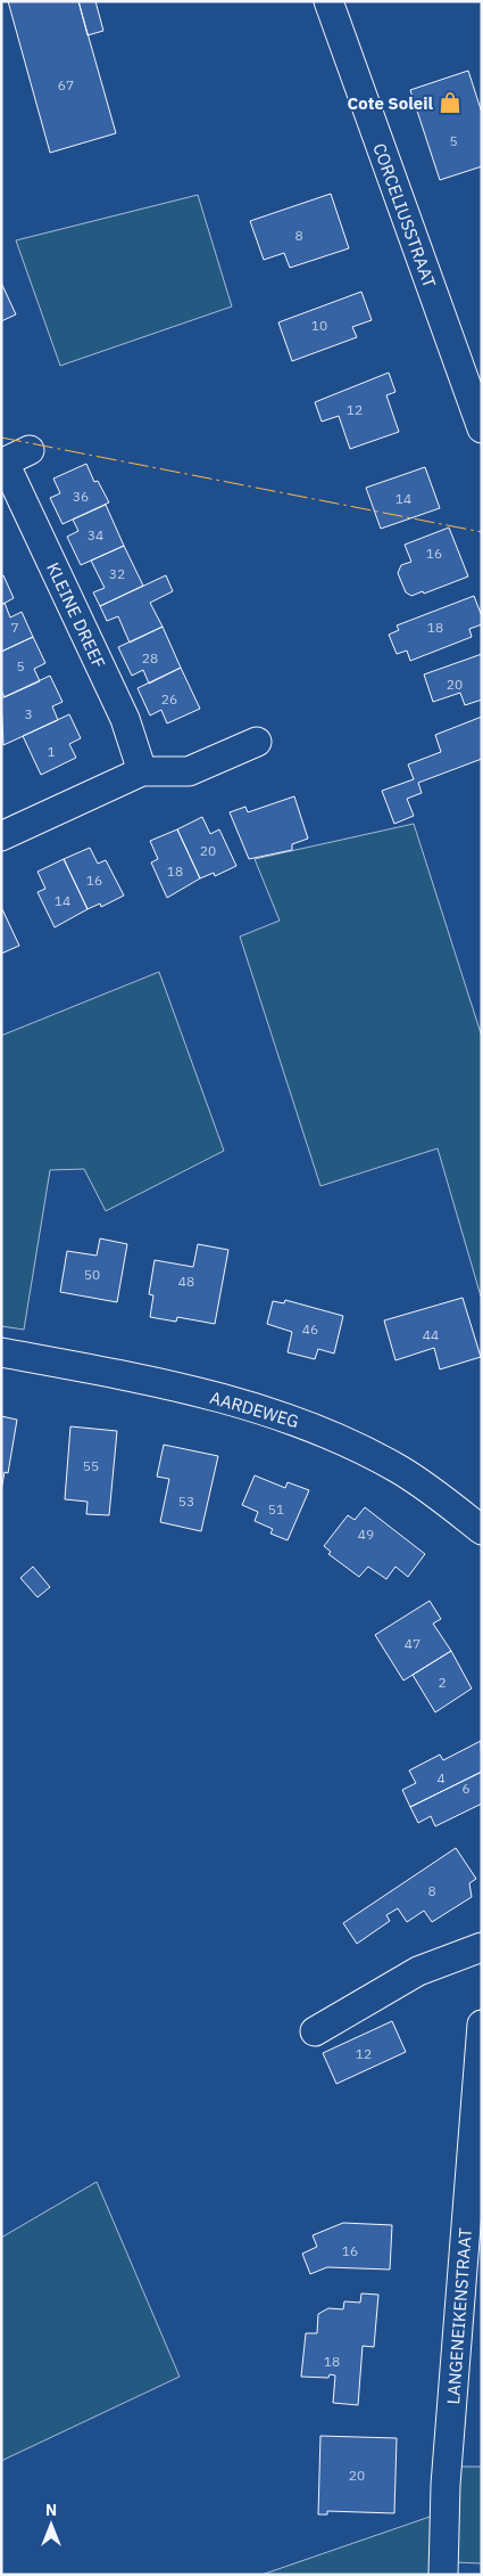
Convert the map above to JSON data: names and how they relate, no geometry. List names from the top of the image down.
{
  "streets": {
    "street": [
      "CORCELIUSSTRAAT",
      "KLEINE DREEF",
      "AARDEWEG",
      "LANGENEIKENSTRAAT"
    ]
  },
  "places": {
    "shop": ["Cote Soleil"]
  },
  "house_numbers": [
    "67",
    "5",
    "8",
    "10",
    "12",
    "36",
    "14",
    "34",
    "16",
    "32",
    "7",
    "18",
    "28",
    "5",
    "20",
    "26",
    "3",
    "1",
    "20",
    "18",
    "16",
    "14",
    "50",
    "48",
    "46",
    "44",
    "55",
    "53",
    "51",
    "49",
    "47",
    "2",
    "4",
    "6",
    "8",
    "12",
    "16",
    "18",
    "20"
  ],
  "north": "top"
}
